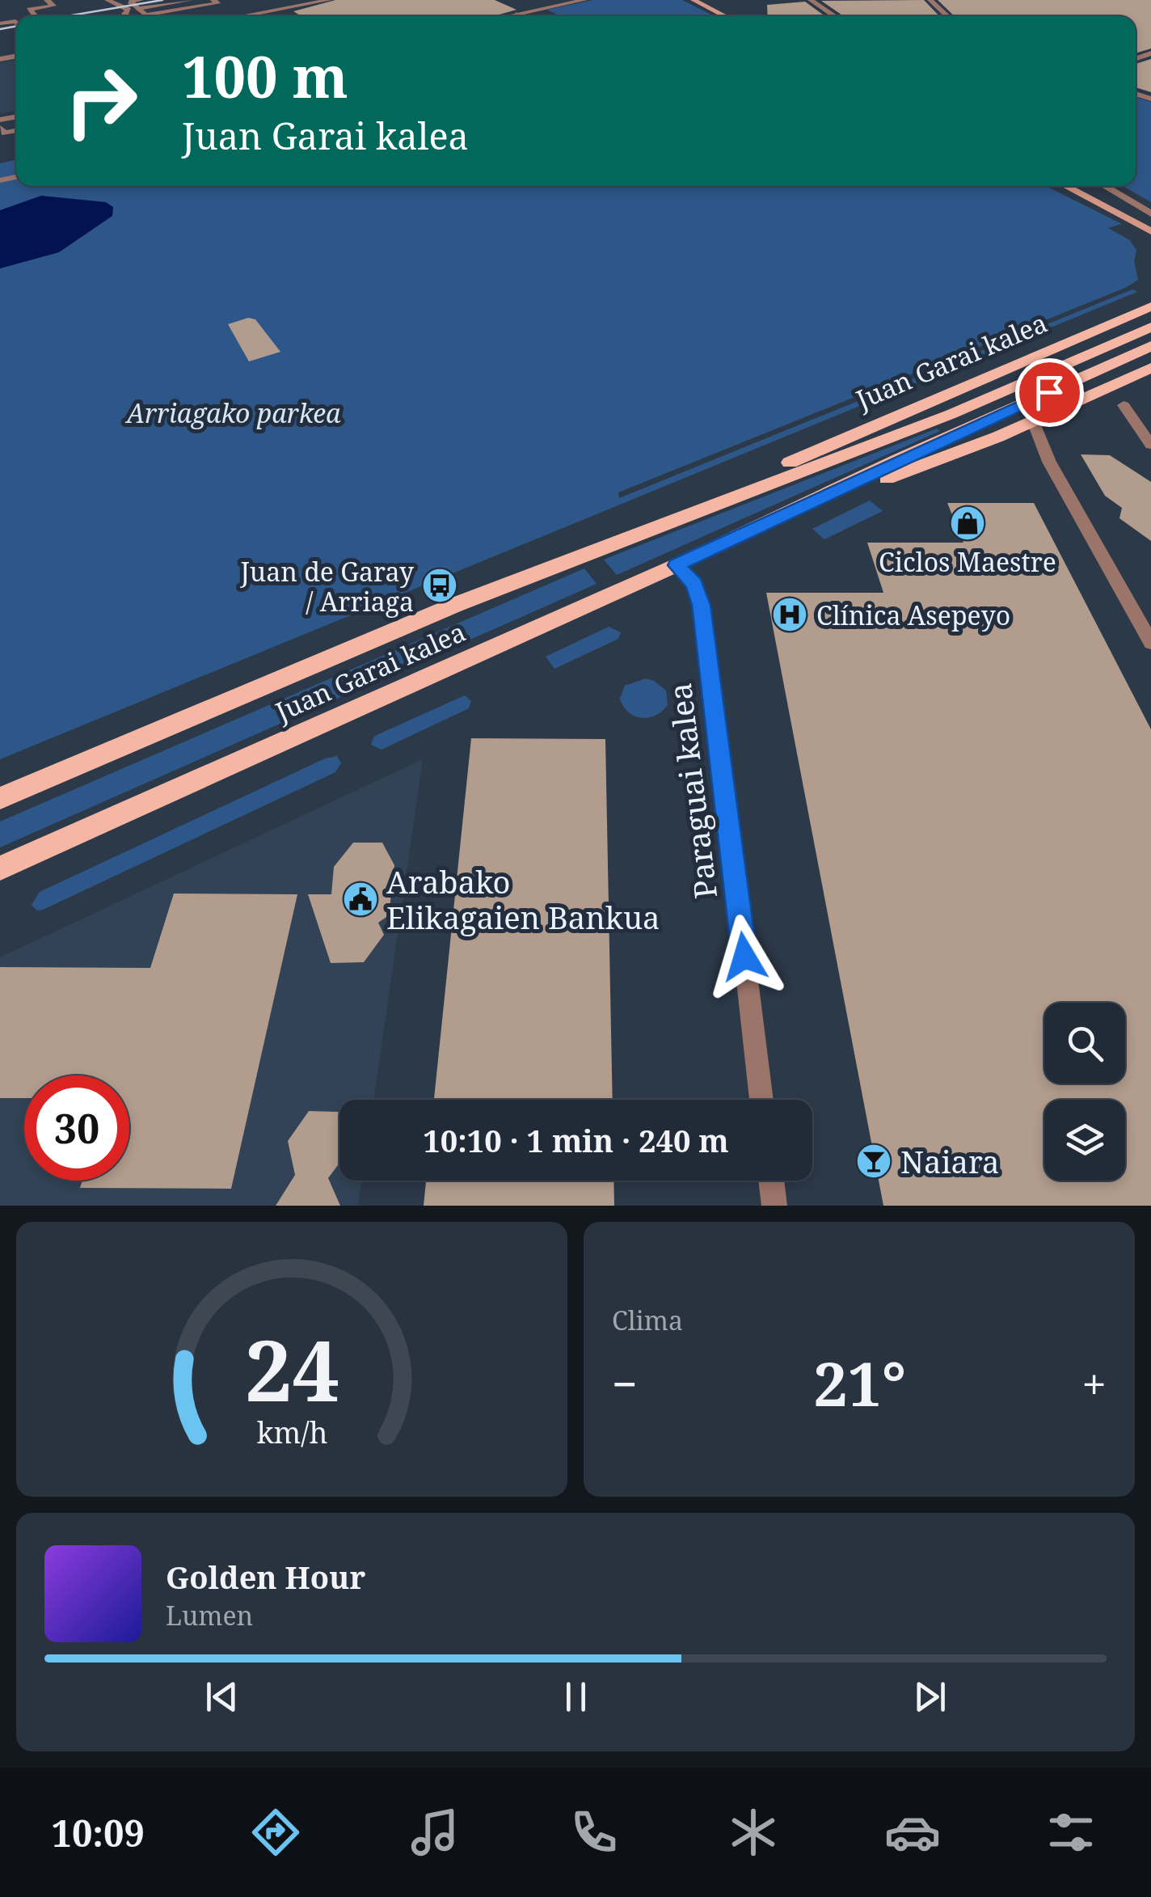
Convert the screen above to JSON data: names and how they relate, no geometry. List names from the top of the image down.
{
  "streets": {
    "main road": ["Juan Garai kalea"],
    "street": ["Paraguai kalea"]
  },
  "crossings": [
    ["Juan Garai kalea", "Paraguai kalea"]
  ],
  "parks": ["Arriagako parkea"],
  "places": {
    "shop": ["Ciclos Maestre"],
    "bus stop": ["Juan de Garay / Arriaga"],
    "hospital": ["Clínica Asepeyo"],
    "public building": ["Arabako Elikagaien Bankua"],
    "bar": ["Naiara"]
  },
  "page": {
    "turn": ["100 m", "Juan Garai kalea"],
    "limit": "30",
    "trip": "10:10 · 1 min · 240 m",
    "tile": "Clima",
    "heat": ["−", "21°", "+"],
    "song": ["Golden Hour", "Lumen"],
    "tabs": "10:09",
    "gauge": ["24", "km/h"]
  }
}
